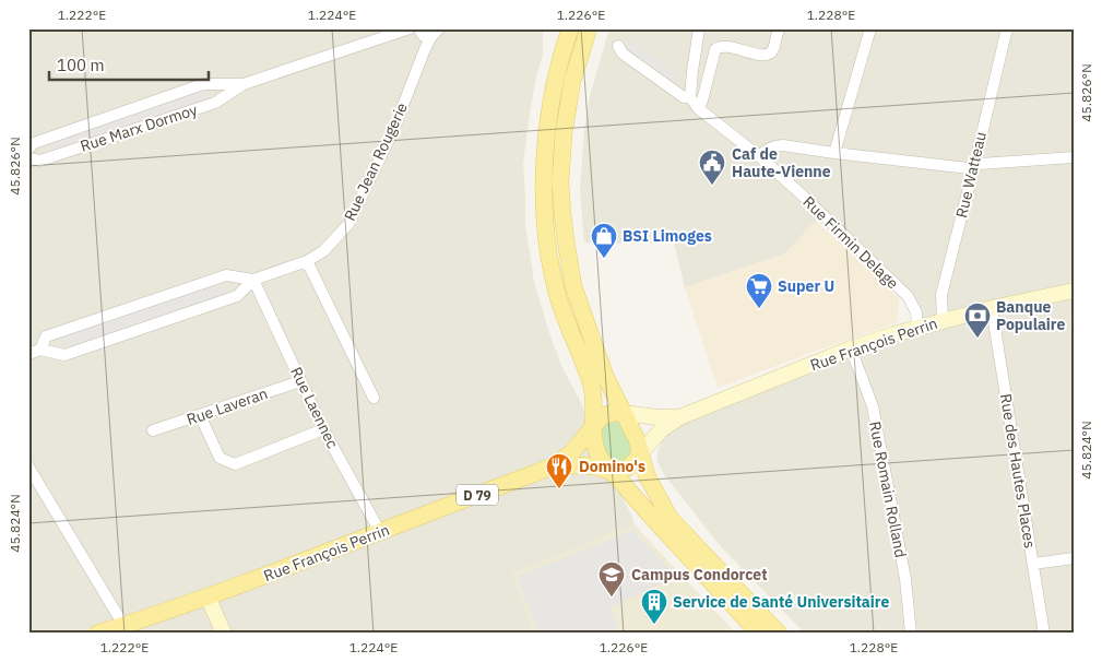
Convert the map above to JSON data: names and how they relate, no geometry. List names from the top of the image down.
{
  "streets": {
    "main road": ["Rue François Perrin", "D 79"],
    "street": [
      "Rue Marx Dormoy",
      "Rue Jean Rougerie",
      "Rue Watteau",
      "Rue Firmin Delage",
      "Rue Laveran",
      "Rue Laennec",
      "Rue des Hautes Places",
      "Rue Romain Rolland"
    ]
  },
  "crossings": [
    ["Rue Jean Rougerie", "Rue Laennec"],
    ["Rue Watteau", "Rue François Perrin"],
    ["Rue Firmin Delage", "Rue François Perrin"],
    ["Rue François Perrin", "Rue Laennec"],
    ["Rue François Perrin", "Rue des Hautes Places"],
    ["Rue François Perrin", "Rue Romain Rolland"],
    ["Rue Laveran", "Rue Laennec"]
  ],
  "places": {
    "public building": ["Caf de Haute-Vienne"],
    "shop": ["BSI Limoges"],
    "supermarket": ["Super U"],
    "bank": ["Banque Populaire"],
    "restaurant": ["Domino's"],
    "school or university": ["Campus Condorcet"],
    "building": ["Service de Santé Universitaire"]
  },
  "scale_bar": "100 m",
  "coordinates": [
    "1.222°E",
    "1.224°E",
    "1.226°E",
    "1.228°E",
    "45.826°N",
    "45.824°N"
  ]
}
